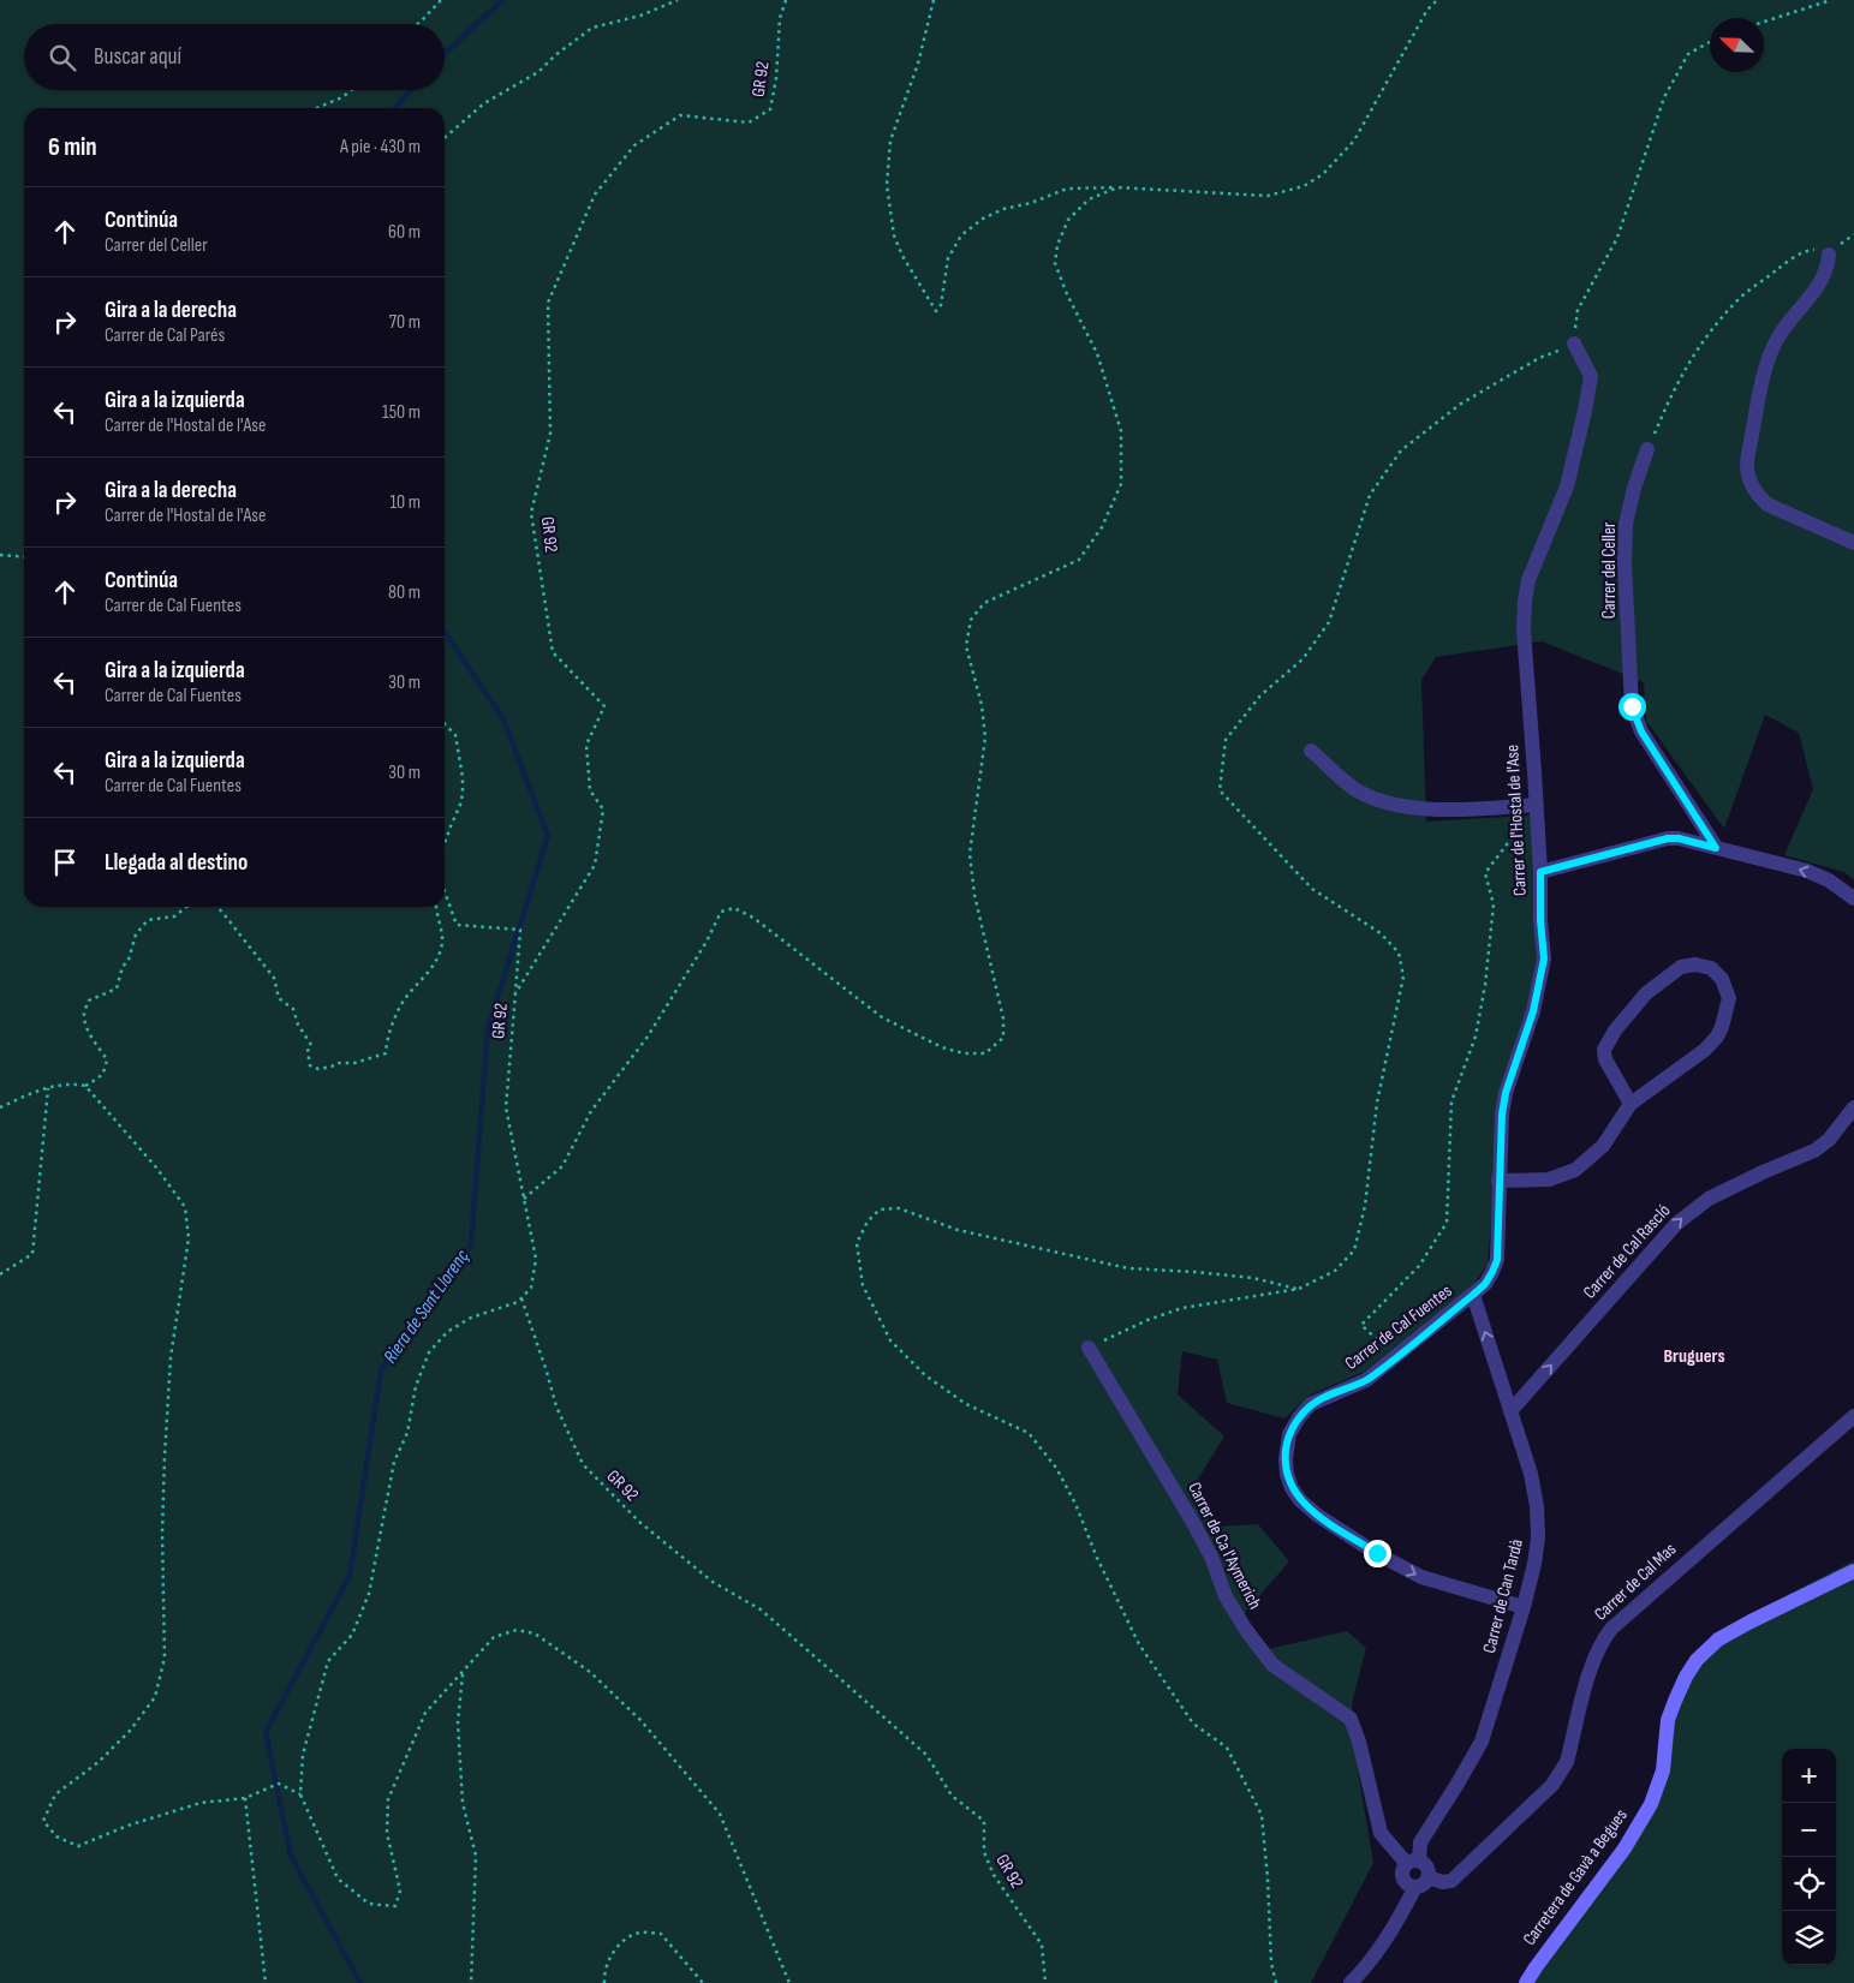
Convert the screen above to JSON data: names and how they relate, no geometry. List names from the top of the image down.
{
  "streets": {
    "main road": ["Carretera de Gavà a Begues"],
    "street": [
      "Carrer del Celler",
      "Carrer de l'Hostal de l'Ase",
      "Carrer de Cal Rascló",
      "Carrer de Cal Fuentes",
      "Carrer de Ca l'Aymerich",
      "Carrer de Cal Mas",
      "Carrer de Can Tardà"
    ],
    "path": ["GR 92"]
  },
  "crossings": [
    ["Carrer de l'Hostal de l'Ase", "Carrer de Cal Fuentes"],
    ["Carrer de l'Hostal de l'Ase", "Carrer de Can Tardà"],
    ["Carrer de Cal Rascló", "Carrer de Can Tardà"],
    ["Carrer de Cal Fuentes", "Carrer de Can Tardà"],
    ["Carrer de Ca l'Aymerich", "Carrer de Cal Mas"],
    ["Carrer de Ca l'Aymerich", "Carrer de Can Tardà"],
    ["Carrer de Cal Mas", "Carrer de Can Tardà"]
  ],
  "one_way": ["Carrer de Cal Rascló"],
  "districts": ["Bruguers"],
  "water": ["Riera de Sant Llorenç"],
  "north": "top left",
  "page": {
    "search": "Buscar aquí",
    "heading": ["6 min", "A pie · 430 m"],
    "list": [
      ["Continúa", "Carrer del Celler", "60 m"],
      ["Gira a la derecha", "Carrer de Cal Parés", "70 m"],
      ["Gira a la izquierda", "Carrer de l'Hostal de l'Ase", "150 m"],
      ["Gira a la derecha", "Carrer de l'Hostal de l'Ase", "10 m"],
      ["Continúa", "Carrer de Cal Fuentes", "80 m"],
      ["Gira a la izquierda", "Carrer de Cal Fuentes", "30 m"],
      ["Gira a la izquierda", "Carrer de Cal Fuentes", "30 m"],
      "Llegada al destino"
    ],
    "map_buttons": ["+", "−"]
  }
}
